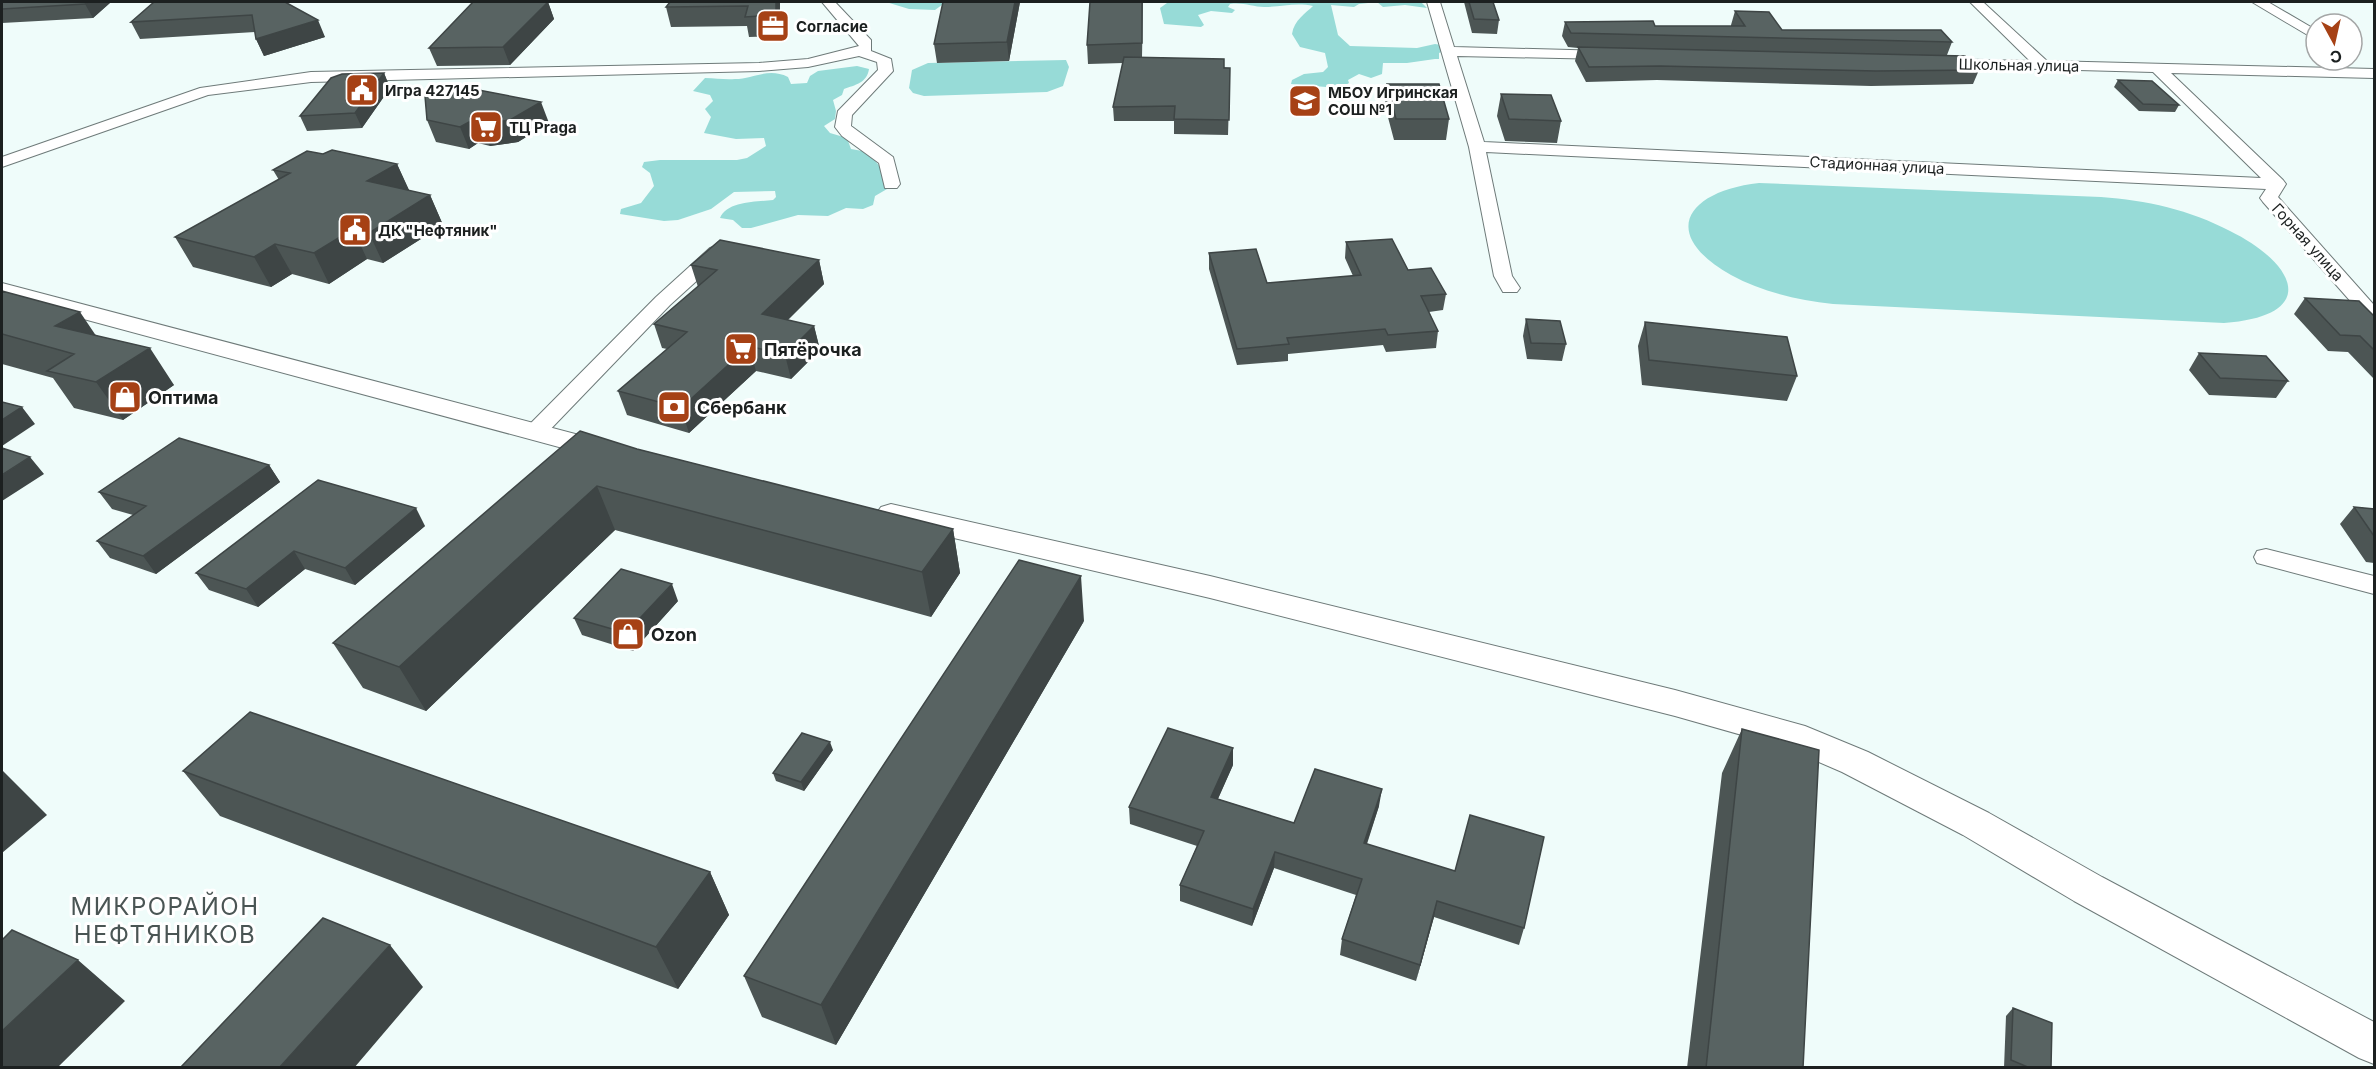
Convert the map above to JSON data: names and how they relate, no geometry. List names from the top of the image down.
{
  "streets": {
    "street": ["Школьная улица", "Стадионная улица", "Горная улица"]
  },
  "crossings": [
    ["Школьная улица", "Горная улица"],
    ["Стадионная улица", "Горная улица"]
  ],
  "districts": ["МИКРОРАЙОН НЕФТЯНИКОВ"],
  "places": {
    "office": ["Согласие"],
    "public building": ["Игра 427145", "ДК \"Нефтяник\""],
    "school or university": ["МБОУ Игринская СОШ №1"],
    "supermarket": ["ТЦ Praga", "Пятёрочка"],
    "shop": ["Оптима", "Ozon"],
    "bank": ["Сбербанк"]
  },
  "north": "bottom"
}
